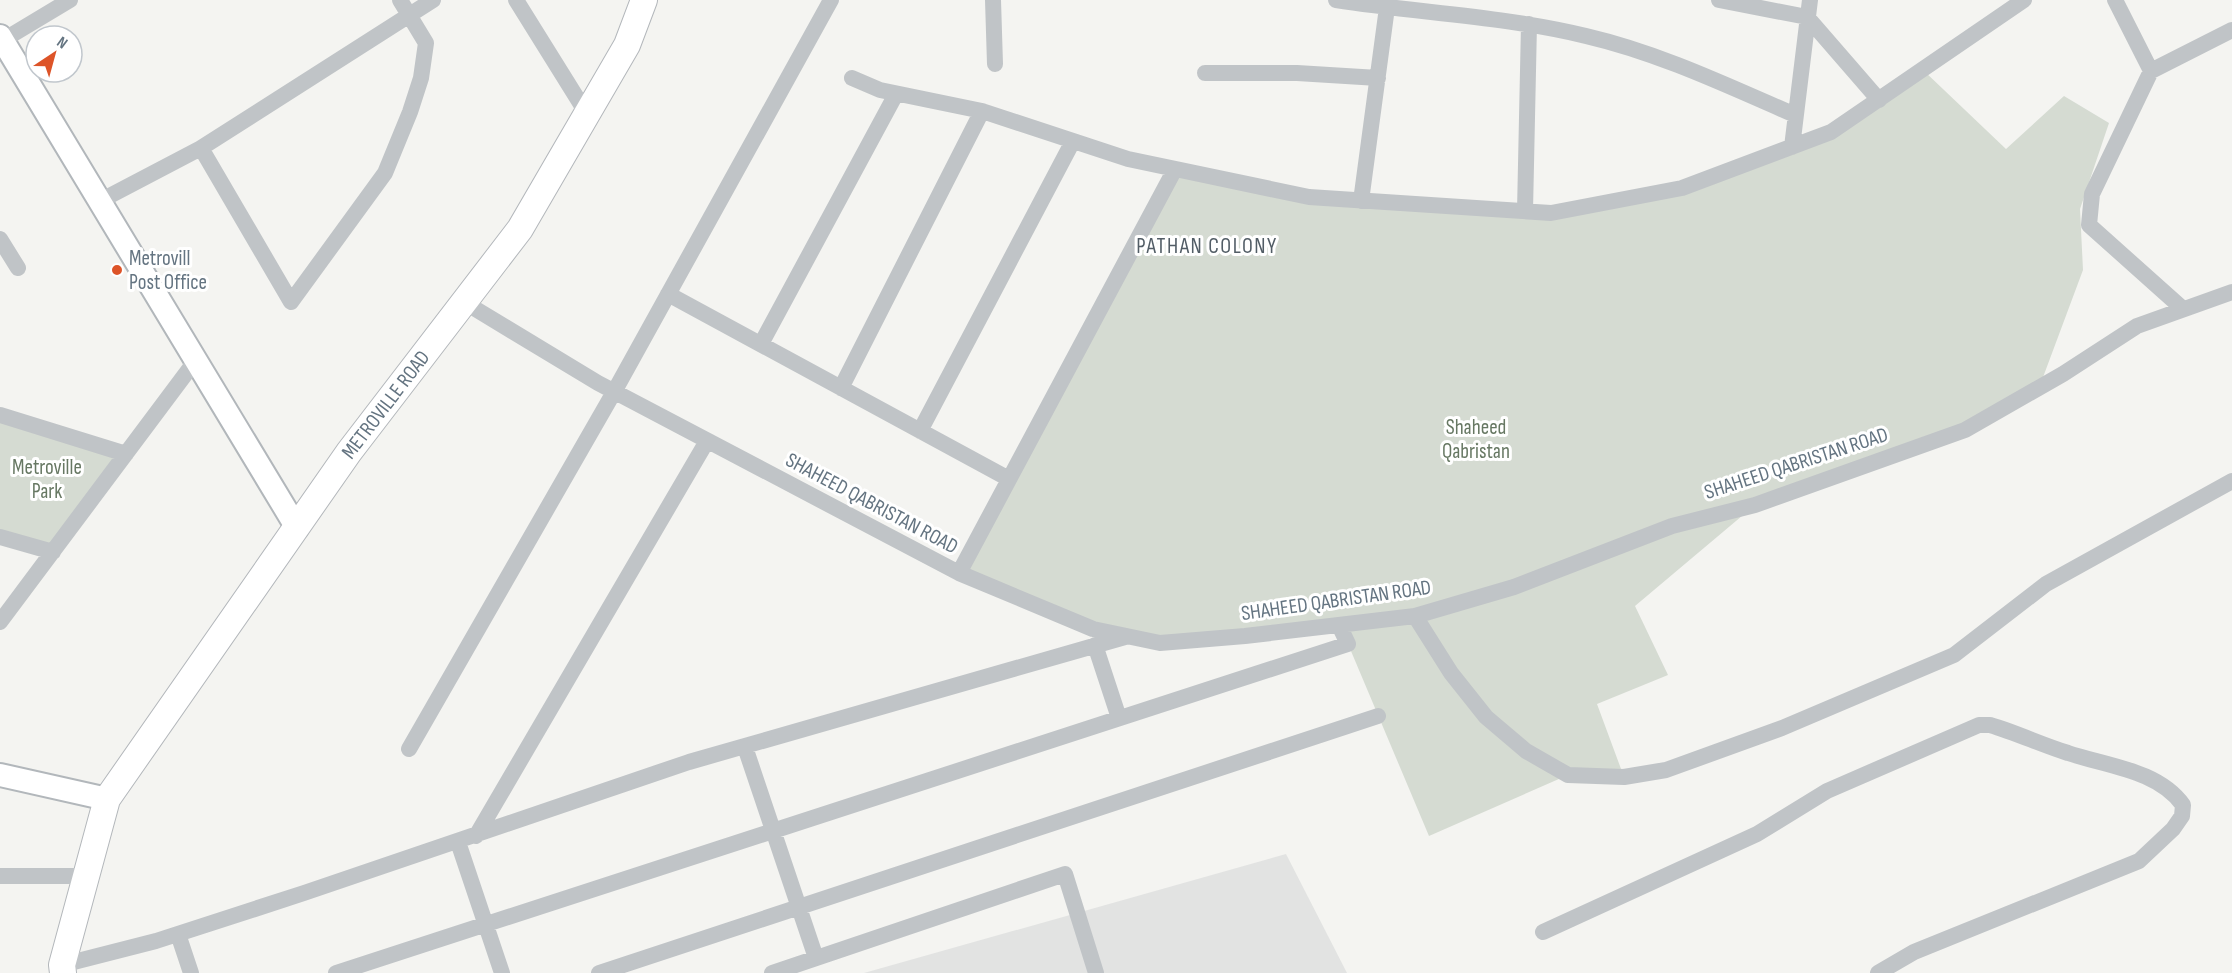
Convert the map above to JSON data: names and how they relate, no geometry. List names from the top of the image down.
{
  "streets": {
    "main road": ["METROVILLE ROAD"],
    "street": ["SHAHEED QABRISTAN ROAD"]
  },
  "crossings": [
    ["METROVILLE ROAD", "SHAHEED QABRISTAN ROAD"]
  ],
  "districts": ["PATHAN COLONY"],
  "parks": ["Shaheed Qabristan", "Metroville Park"],
  "places": ["Metrovill Post Office"],
  "north": "top right"
}
